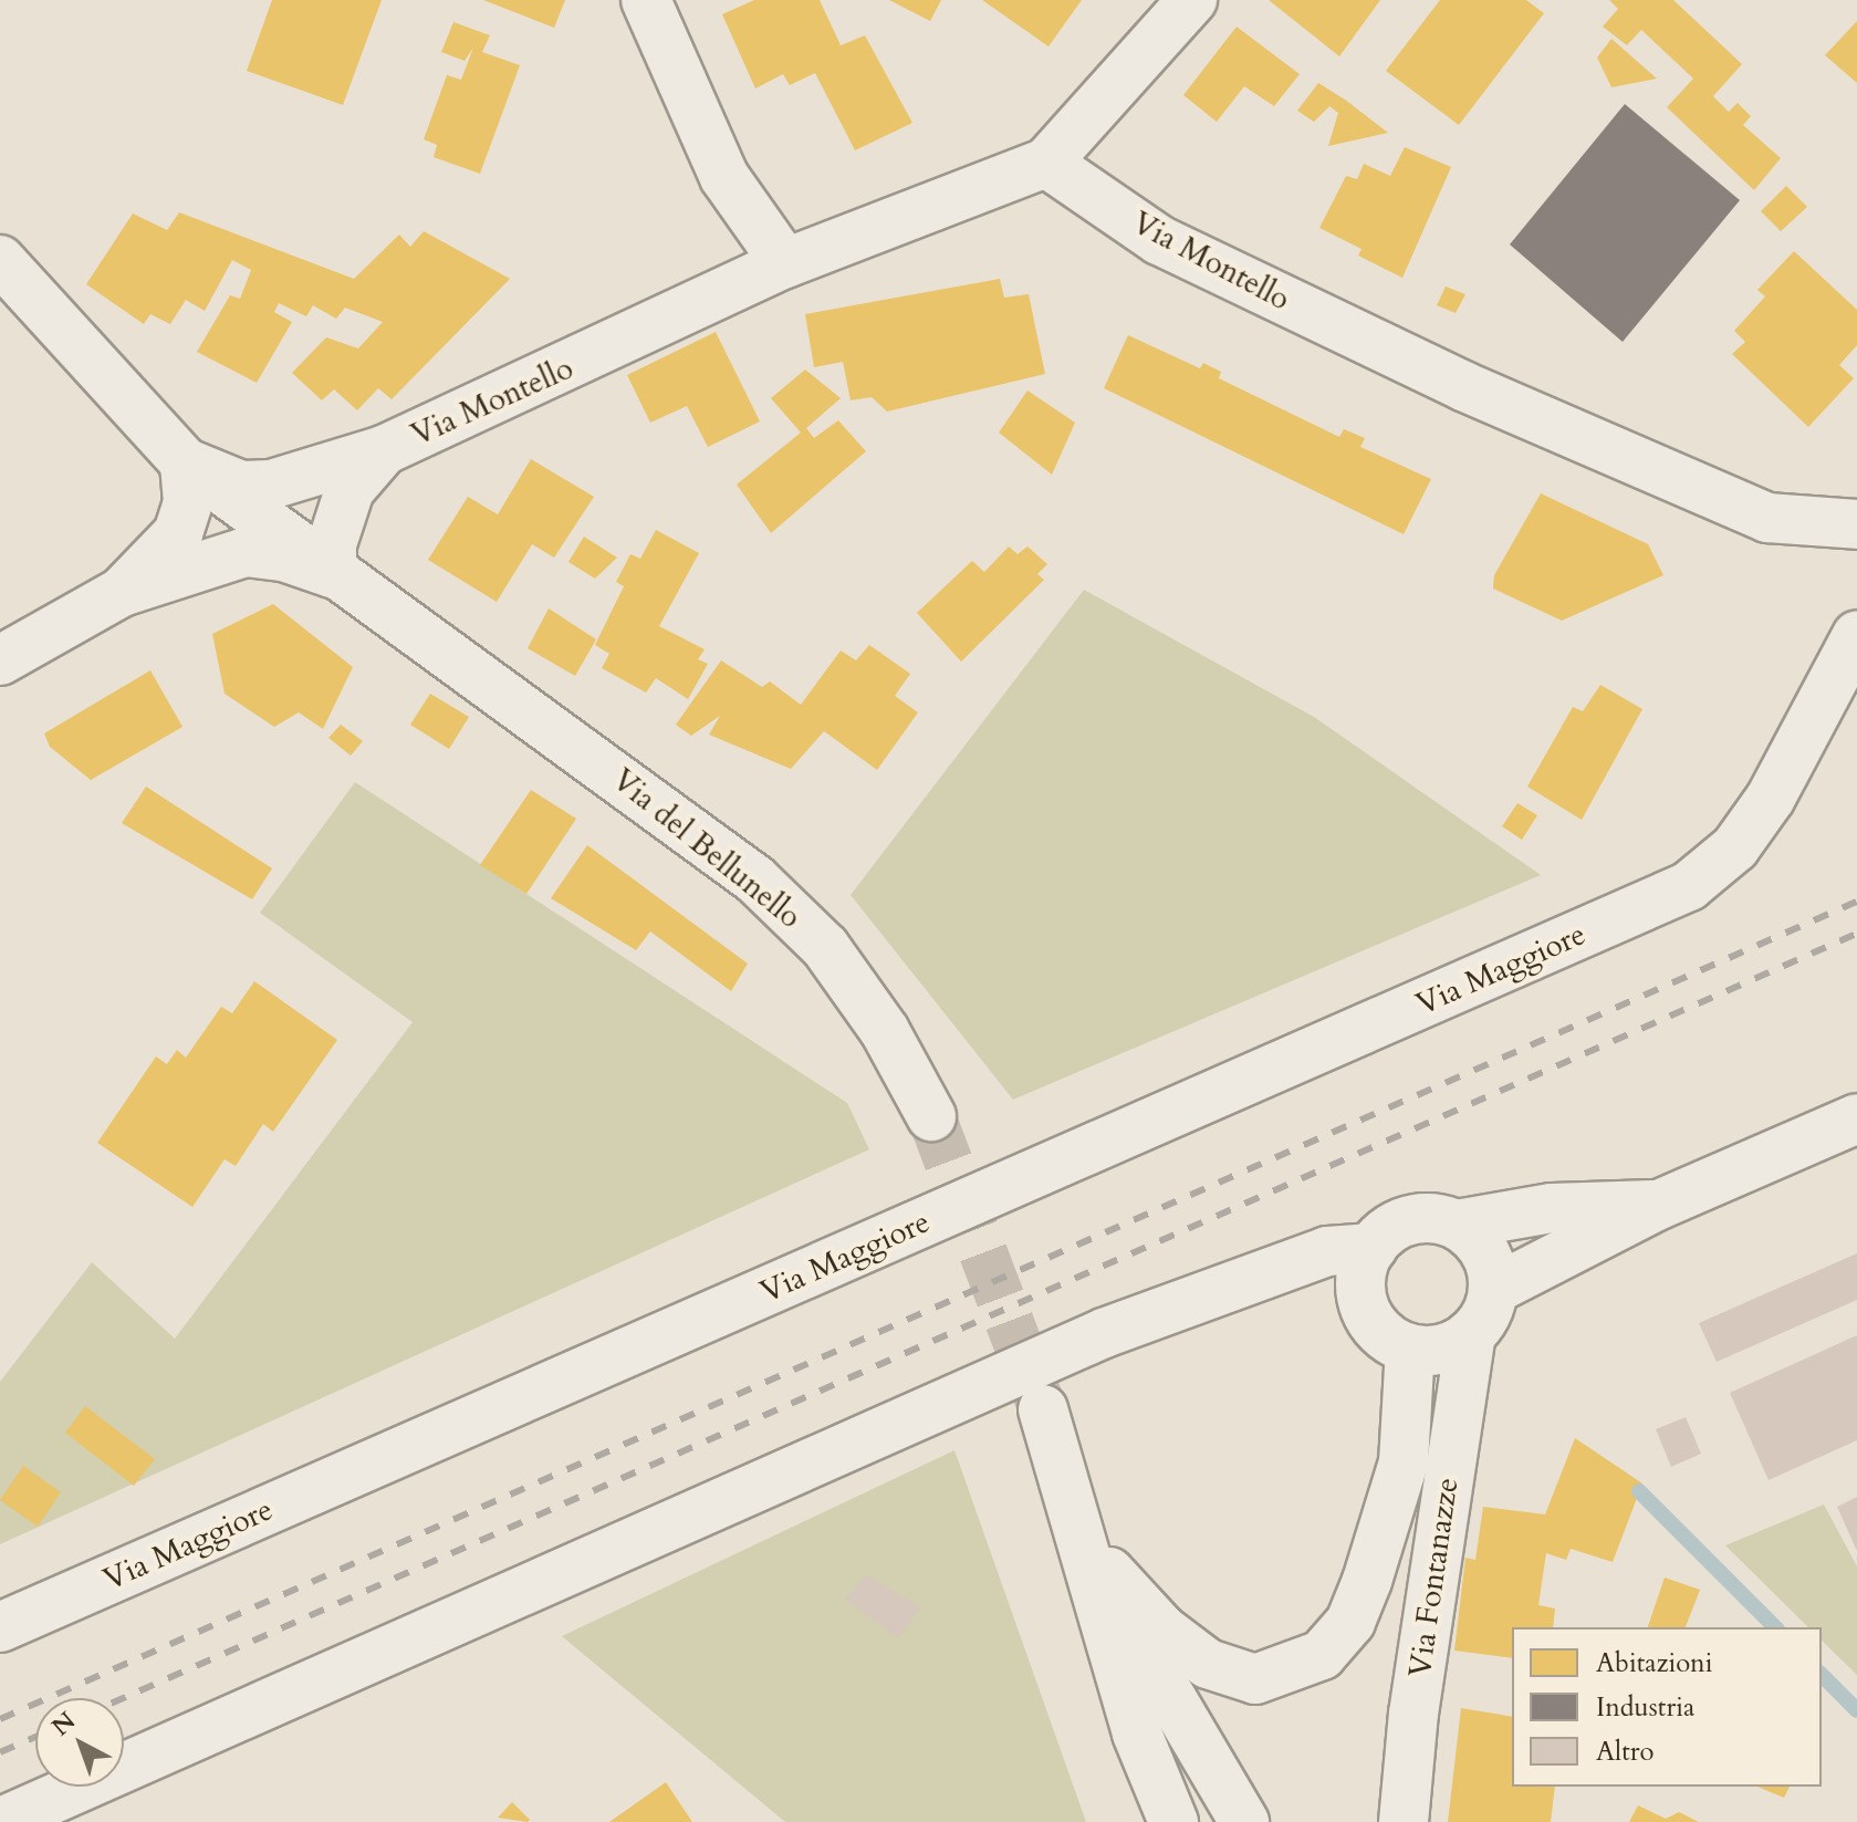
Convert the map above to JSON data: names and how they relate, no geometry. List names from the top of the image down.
{
  "streets": {
    "street": [
      "Via Montello",
      "Via del Bellunello",
      "Via Maggiore",
      "Via Fontanazze"
    ]
  },
  "legend": ["Abitazioni", "Industria", "Altro"],
  "north": "top left"
}
